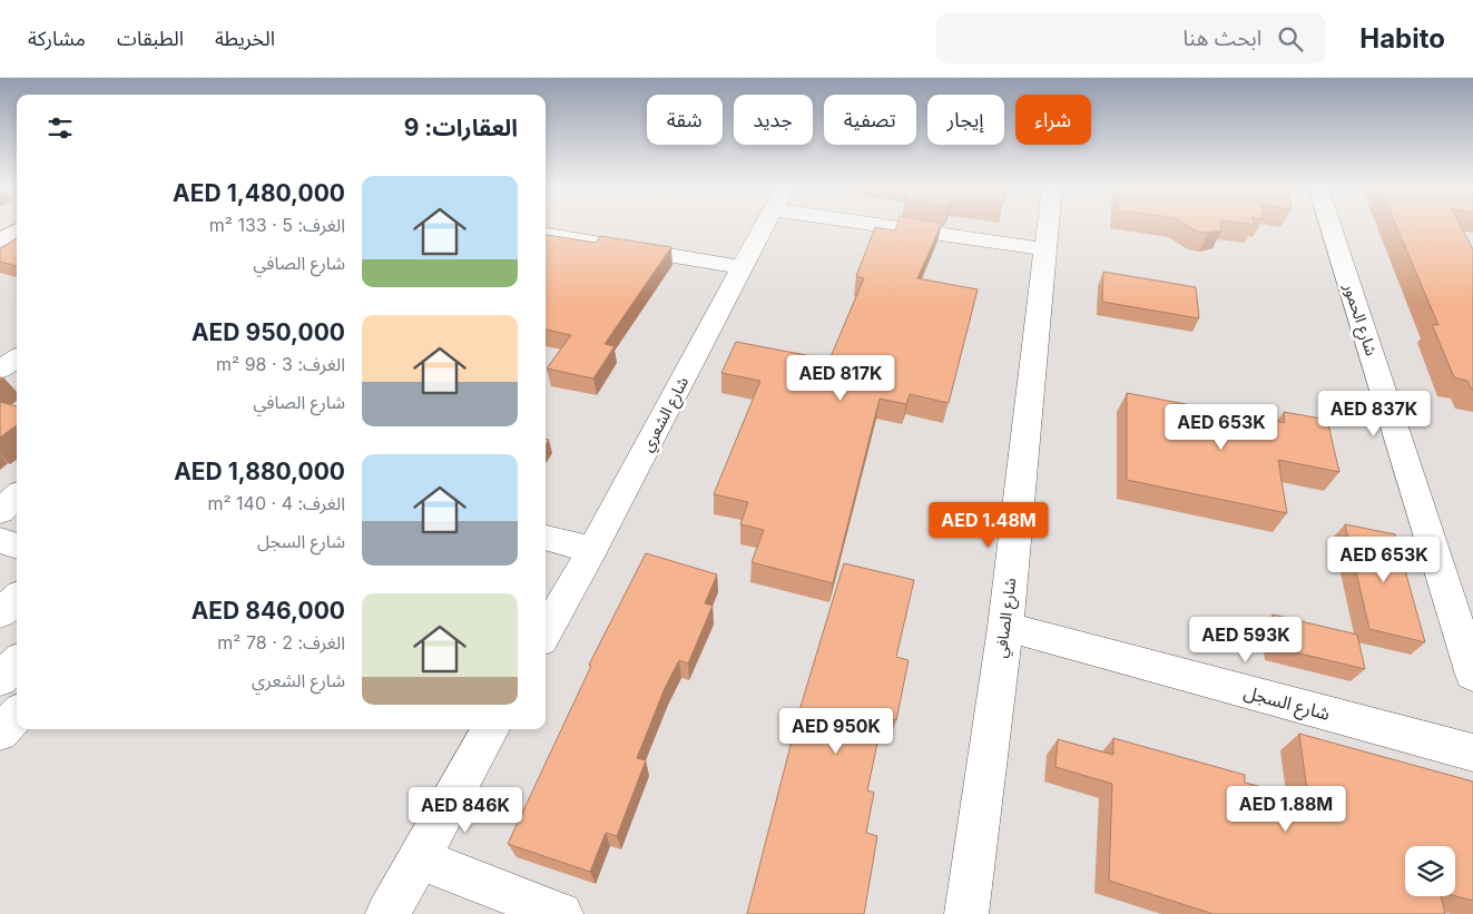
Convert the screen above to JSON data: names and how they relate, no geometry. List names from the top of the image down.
{
  "streets": {
    "street": [
      "شارع الحمور",
      "شارع الشعري",
      "شارع الصافي",
      "شارع السجل"
    ]
  },
  "crossings": [
    ["شارع الصافي", "شارع السجل"]
  ],
  "page": {
    "header": "Habito",
    "search": "ابحث هنا",
    "nav": ["الخريطة", "الطبقات", "مشاركة"],
    "chip": [
      "شراء",
      "إيجار",
      "تصفية",
      "جديد",
      "شقة"
    ],
    "heading": "العقارات: 9",
    "list": [
      {
        "name": "AED 1,480,000",
        "note": "الغرف: 5 · 133 m² · شارع الصافي"
      },
      {
        "name": "AED 950,000",
        "note": "الغرف: 3 · 98 m² · شارع الصافي"
      },
      {
        "name": "AED 1,880,000",
        "note": "الغرف: 4 · 140 m² · شارع السجل"
      },
      {
        "name": "AED 846,000",
        "note": "الغرف: 2 · 78 m² · شارع الشعري"
      }
    ],
    "price": [
      "AED 817K",
      "AED 837K",
      "AED 653K",
      "AED 1.48M",
      "AED 653K",
      "AED 593K",
      "AED 950K",
      "AED 1.88M",
      "AED 846K"
    ]
  }
}
